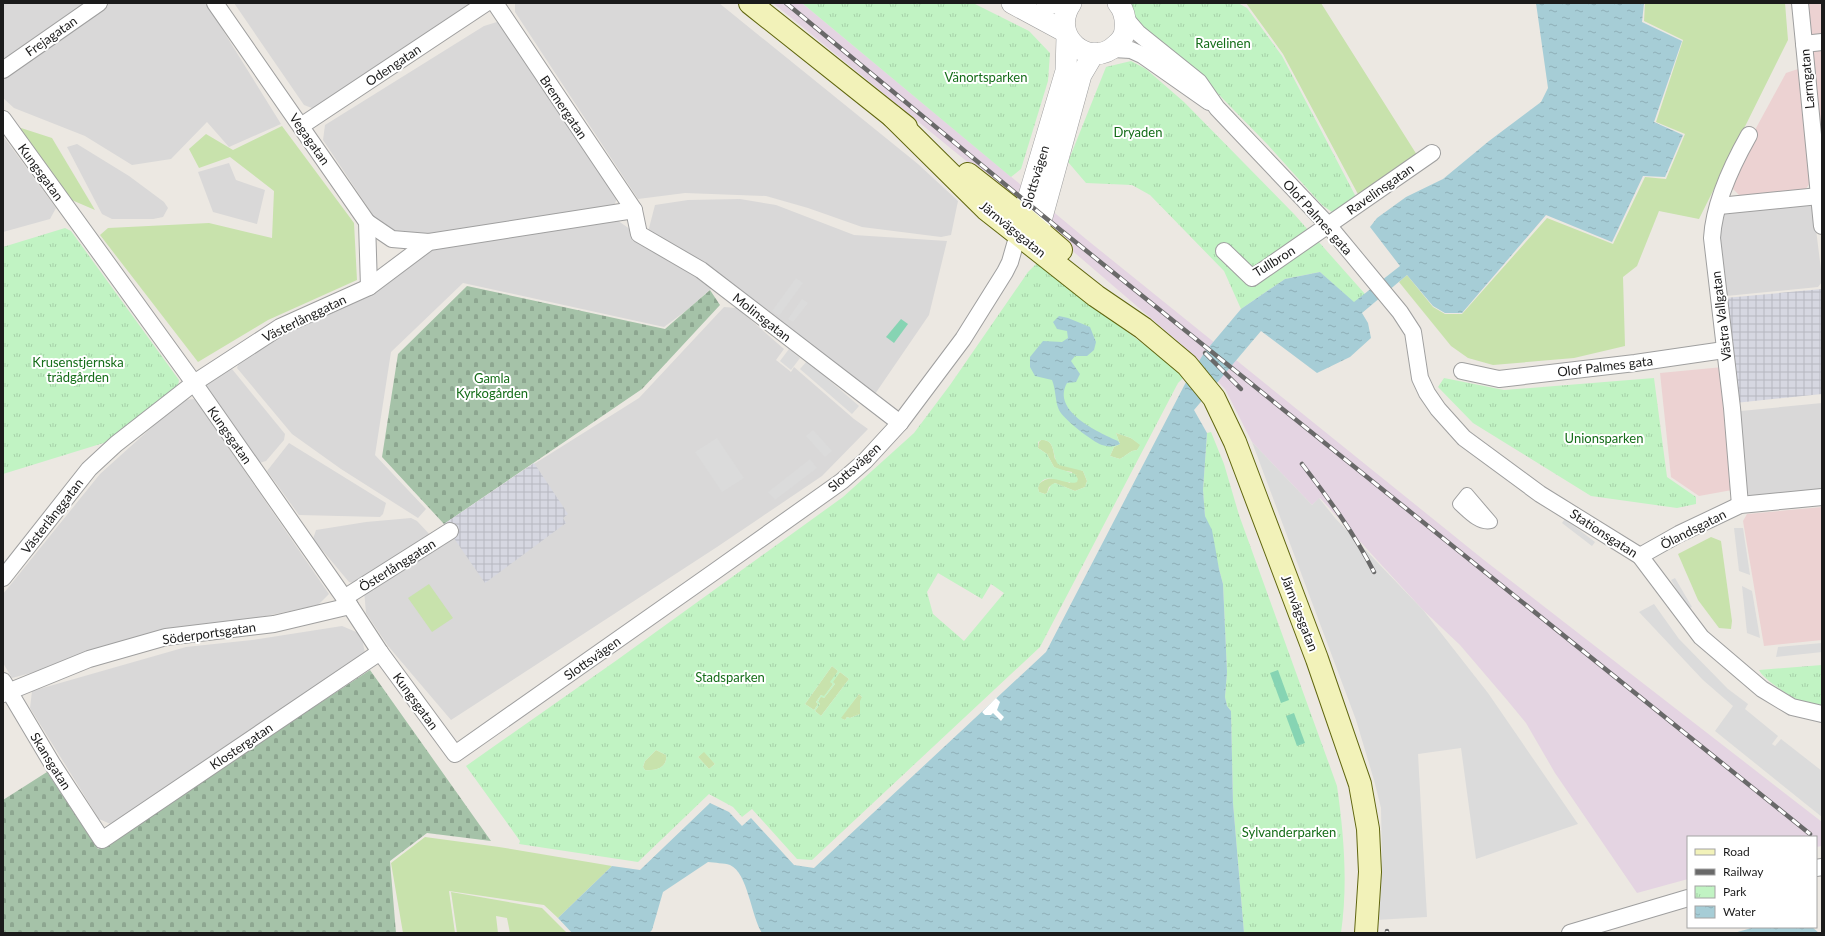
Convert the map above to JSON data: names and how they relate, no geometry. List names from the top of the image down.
{
  "streets": {
    "main road": ["Järnvägsgatan"],
    "street": [
      "Frejagatan",
      "Odengatan",
      "Larmgatan",
      "Bremergatan",
      "Vegagatan",
      "Kungsgatan",
      "Slottsvägen",
      "Ravelinsgatan",
      "Olof Palmes gata",
      "Tullbron",
      "Västra Vallgatan",
      "Molinsgatan",
      "Västerlånggatan",
      "Ölandsgatan",
      "Stationsgatan",
      "Österlånggatan",
      "Söderportsgatan",
      "Klostergatan",
      "Skansgatan"
    ]
  },
  "crossings": [
    ["Odengatan", "Vegagatan"],
    ["Bremergatan", "Molinsgatan"],
    ["Bremergatan", "Västerlånggatan"],
    ["Kungsgatan", "Slottsvägen"],
    ["Kungsgatan", "Västerlånggatan"],
    ["Kungsgatan", "Österlånggatan"],
    ["Kungsgatan", "Söderportsgatan"],
    ["Kungsgatan", "Klostergatan"],
    ["Slottsvägen", "Olof Palmes gata"],
    ["Slottsvägen", "Järnvägsgatan"],
    ["Slottsvägen", "Molinsgatan"],
    ["Ravelinsgatan", "Olof Palmes gata"],
    ["Ravelinsgatan", "Tullbron"],
    ["Olof Palmes gata", "Tullbron"],
    ["Olof Palmes gata", "Västra Vallgatan"],
    ["Olof Palmes gata", "Stationsgatan"],
    ["Västra Vallgatan", "Ölandsgatan"],
    ["Molinsgatan", "Västerlånggatan"],
    ["Ölandsgatan", "Stationsgatan"],
    ["Österlånggatan", "Söderportsgatan"],
    ["Söderportsgatan", "Skansgatan"],
    ["Klostergatan", "Skansgatan"]
  ],
  "parks": [
    "Ravelinen",
    "Vänortsparken",
    "Dryaden",
    "Krusenstjernska trädgården",
    "Gamla Kyrkogården",
    "Unionsparken",
    "Stadsparken",
    "Sylvanderparken"
  ],
  "legend": [
    "Road",
    "Railway",
    "Park",
    "Water"
  ]
}
